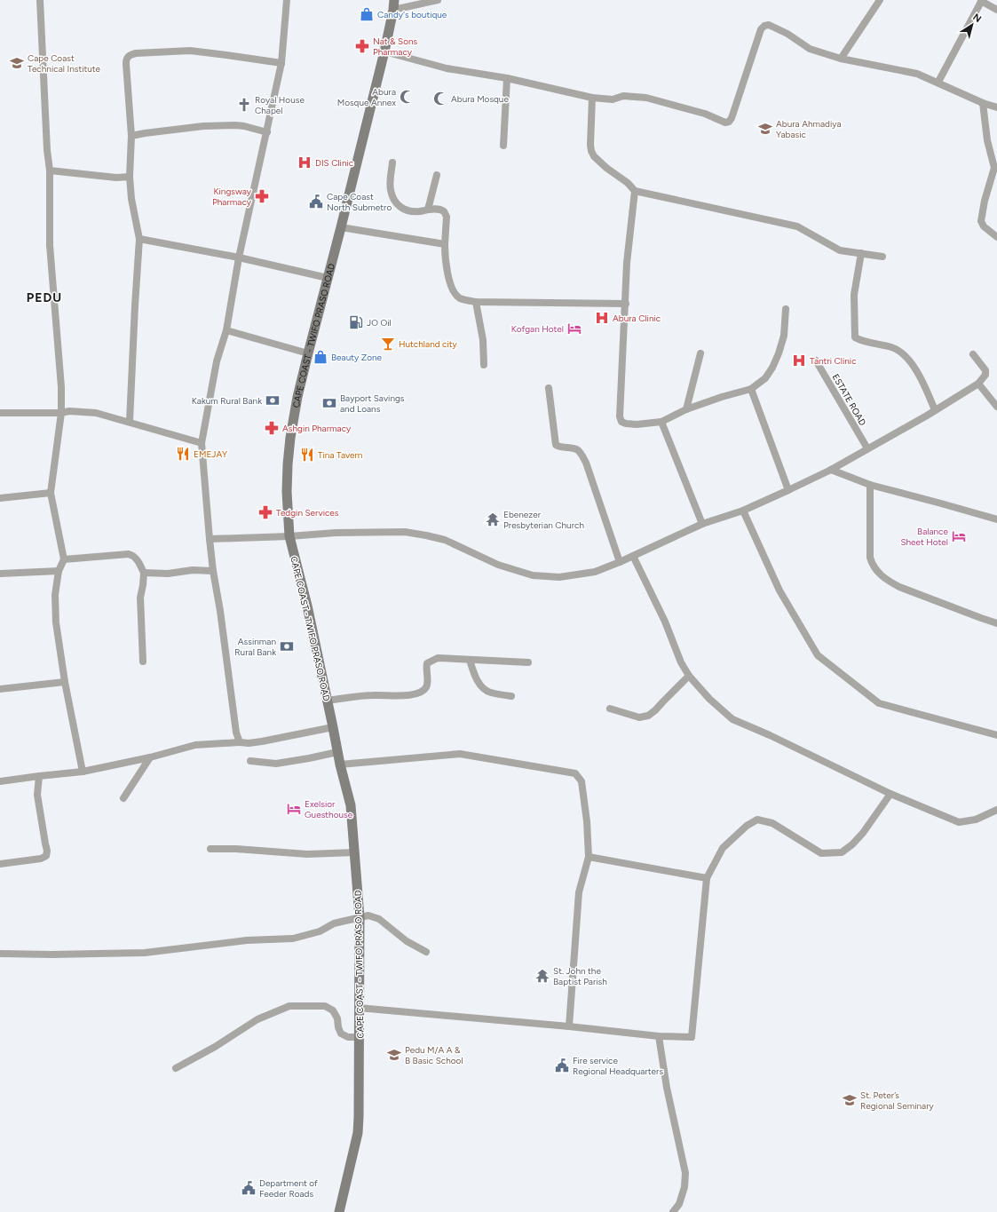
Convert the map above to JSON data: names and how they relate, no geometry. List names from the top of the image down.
{
  "streets": {
    "main road": ["CAPE COAST - TWIFO PRASO ROAD"],
    "street": ["ESTATE ROAD"]
  },
  "districts": ["PEDU"],
  "places": {
    "shop": ["Candy's boutique", "Beauty Zone"],
    "pharmacy": [
      "Nat & Sons Pharmacy",
      "Kingsway Pharmacy",
      "Ashgin Pharmacy",
      "Tedgin Services"
    ],
    "school or university": [
      "Cape Coast Technical Institute",
      "Abura Ahmadiya Yabasic",
      "Pedu M/A A & B Basic School",
      "St. Peter’s Regional Seminary"
    ],
    "mosque": ["Abura Mosque Annex", "Abura Mosque"],
    "church": ["Royal House Chapel"],
    "hospital": ["DIS Clinic", "Abura Clinic", "Tantri Clinic"],
    "public building": ["Cape Coast North Submetro", "Fire service Regional Headquarters", "Department of Feeder Roads"],
    "fuel station": ["JO Oil"],
    "hotel": ["Kofgan Hotel", "Balance Sheet Hotel", "Exelsior Guesthouse"],
    "bar": ["Hutchland city"],
    "bank": ["Kakum Rural Bank", "Bayport Savings and Loans", "Assinman Rural Bank"],
    "restaurant": ["EMEJAY", "Tina Tavern"],
    "temple": ["Ebenezer Presbyterian Church", "St. John the Baptist Parish"]
  },
  "north": "top right"
}
